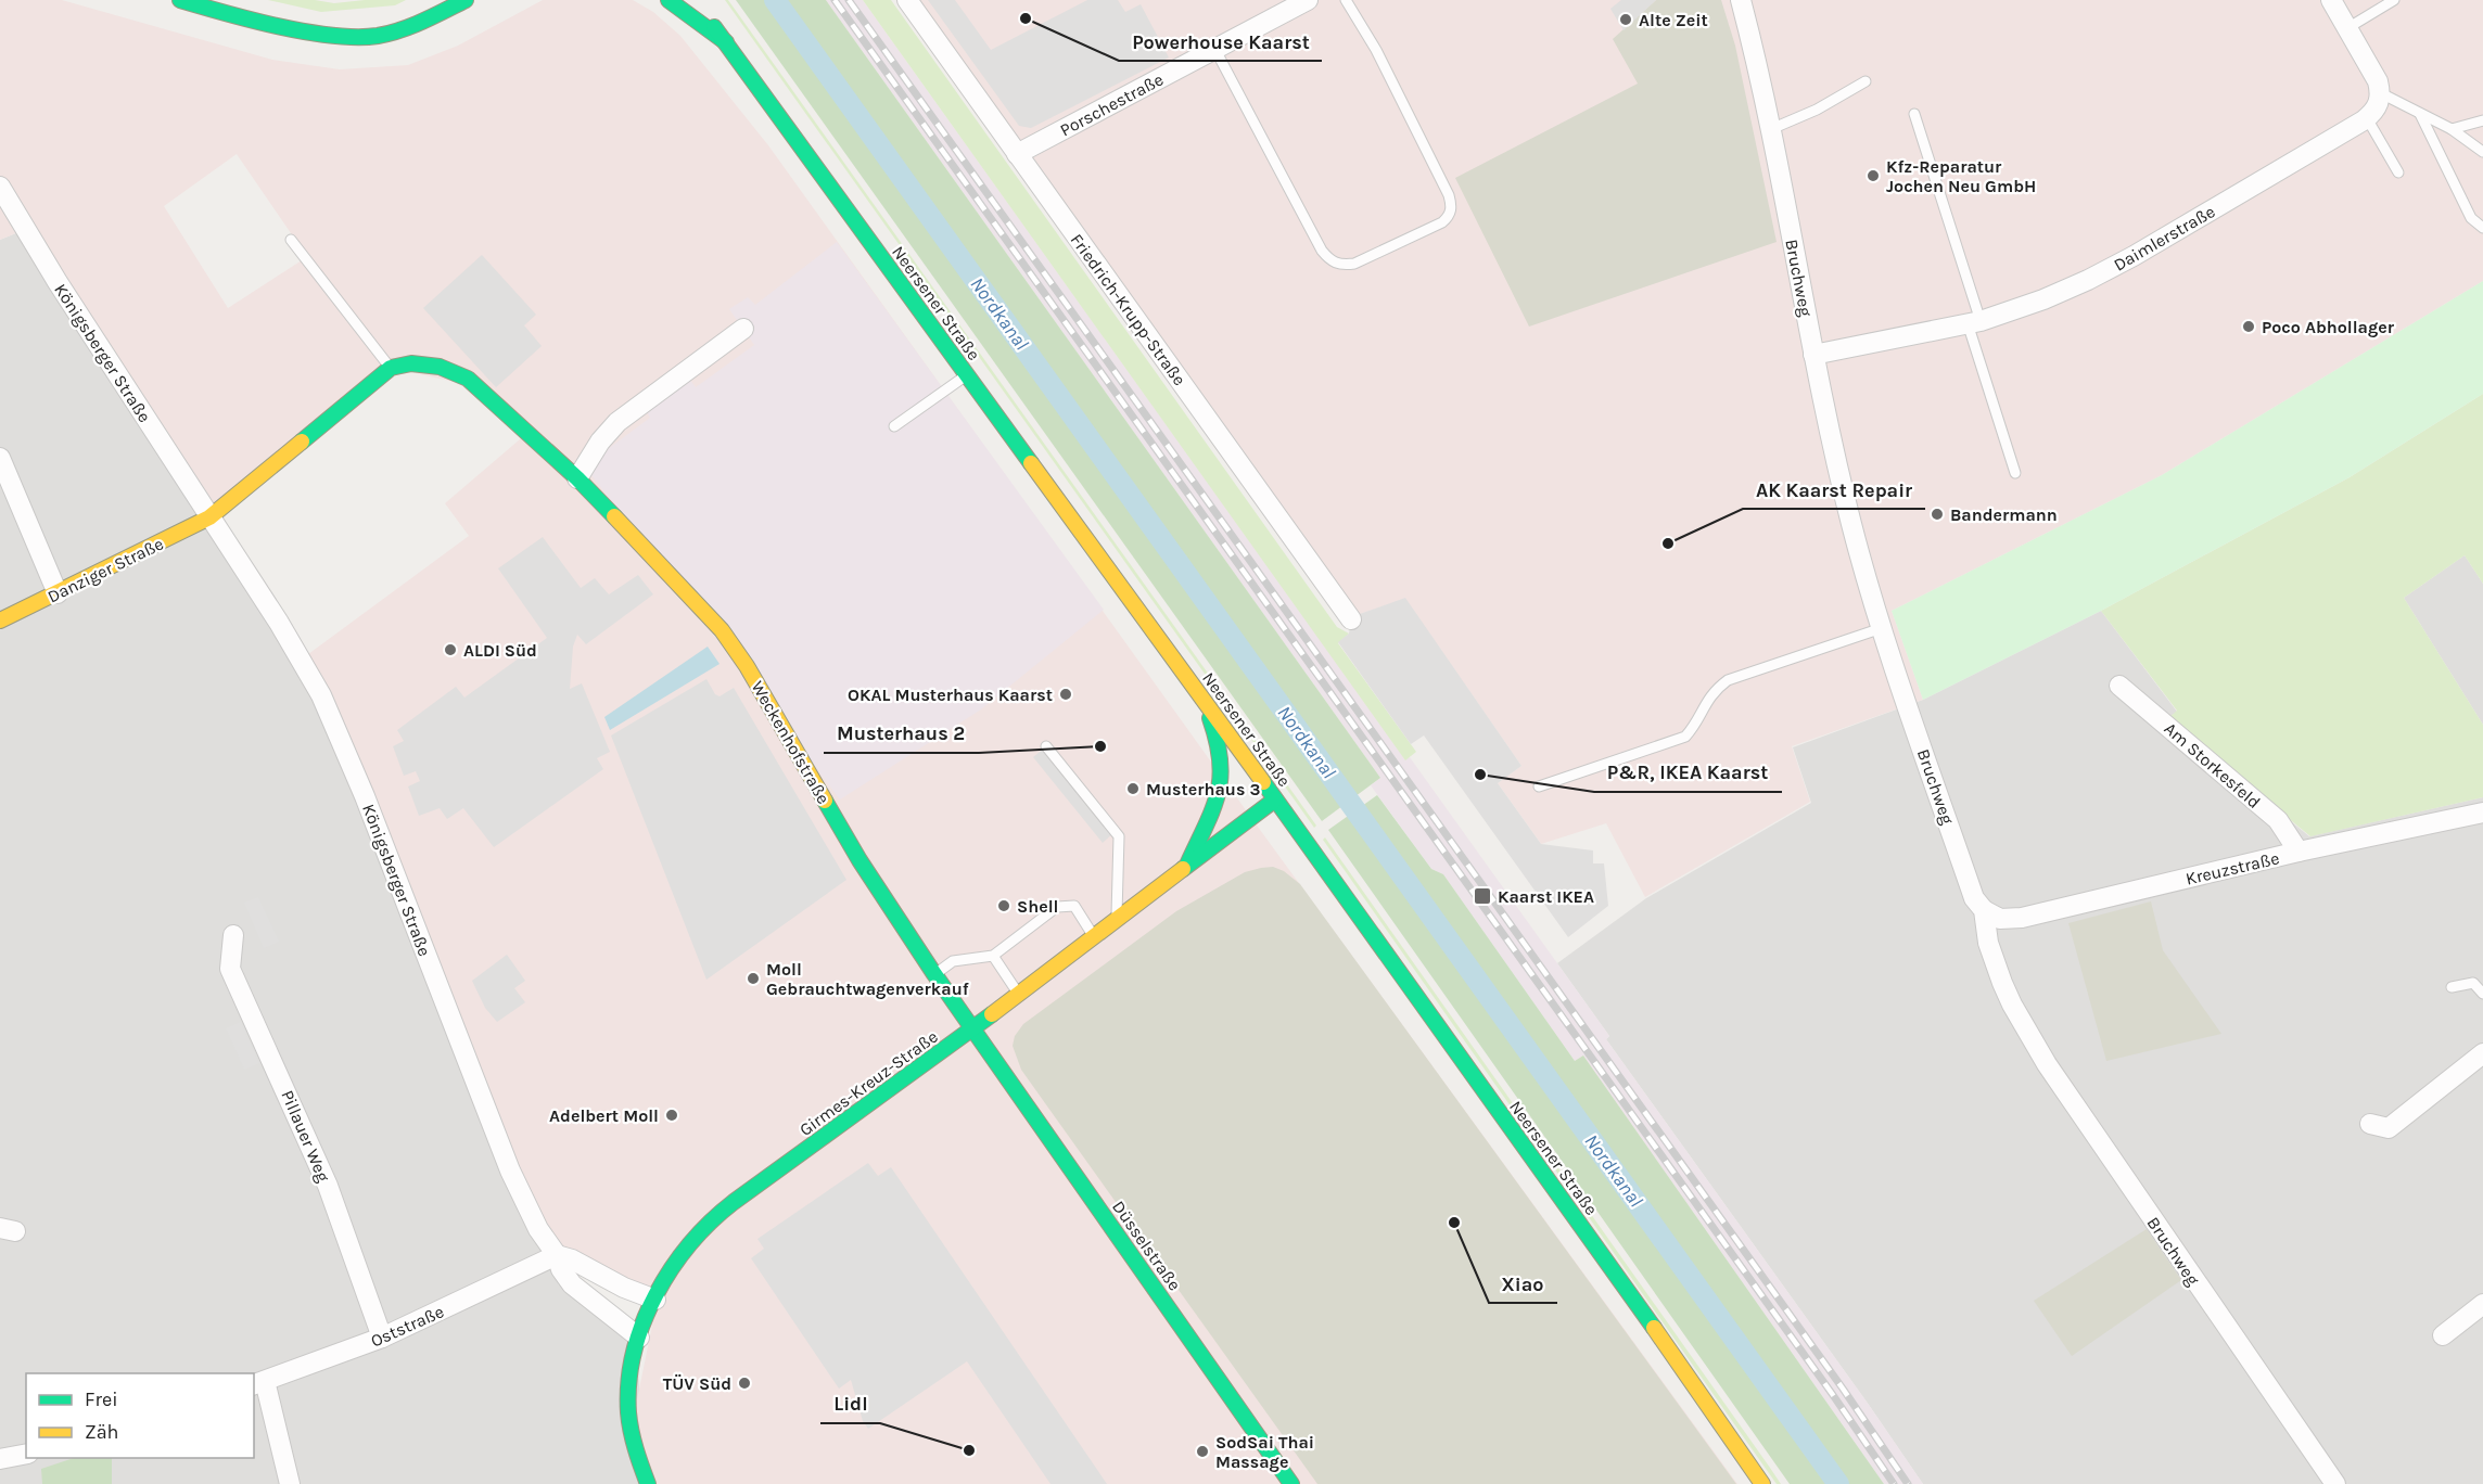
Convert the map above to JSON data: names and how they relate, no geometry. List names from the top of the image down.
{
  "streets": {
    "main road": [
      "Neersener Straße",
      "Danziger Straße",
      "Weckenhofstraße",
      "Girmes-Kreuz-Straße",
      "Düsselstraße"
    ],
    "street": [
      "Porschestraße",
      "Daimlerstraße",
      "Bruchweg",
      "Friedrich-Krupp-Straße",
      "Königsberger Straße",
      "Am Storkesfeld",
      "Kreuzstraße",
      "Pillauer Weg",
      "Oststraße"
    ]
  },
  "crossings": [
    ["Porschestraße", "Friedrich-Krupp-Straße"],
    ["Daimlerstraße", "Bruchweg"],
    ["Bruchweg", "Kreuzstraße"],
    ["Neersener Straße", "Girmes-Kreuz-Straße"],
    ["Königsberger Straße", "Danziger Straße"],
    ["Königsberger Straße", "Girmes-Kreuz-Straße"],
    ["Königsberger Straße", "Oststraße"],
    ["Weckenhofstraße", "Girmes-Kreuz-Straße"],
    ["Weckenhofstraße", "Düsselstraße"],
    ["Am Storkesfeld", "Kreuzstraße"],
    ["Girmes-Kreuz-Straße", "Düsselstraße"],
    ["Pillauer Weg", "Oststraße"]
  ],
  "water": ["Nordkanal"],
  "places": {
    "other": [
      "Powerhouse Kaarst",
      "Alte Zeit",
      "Kfz-Reparatur Jochen Neu GmbH",
      "Poco Abhollager",
      "Bandermann",
      "AK Kaarst Repair",
      "ALDI Süd",
      "OKAL Musterhaus Kaarst",
      "Musterhaus 2",
      "P&R, IKEA Kaarst",
      "Musterhaus 3",
      "Shell",
      "Moll Gebrauchtwagenverkauf",
      "Adelbert Moll",
      "Xiao",
      "TÜV Süd",
      "Lidl",
      "SodSai Thai Massage"
    ],
    "transit": ["Kaarst IKEA"]
  },
  "legend": ["Frei", "Zäh"]
}
